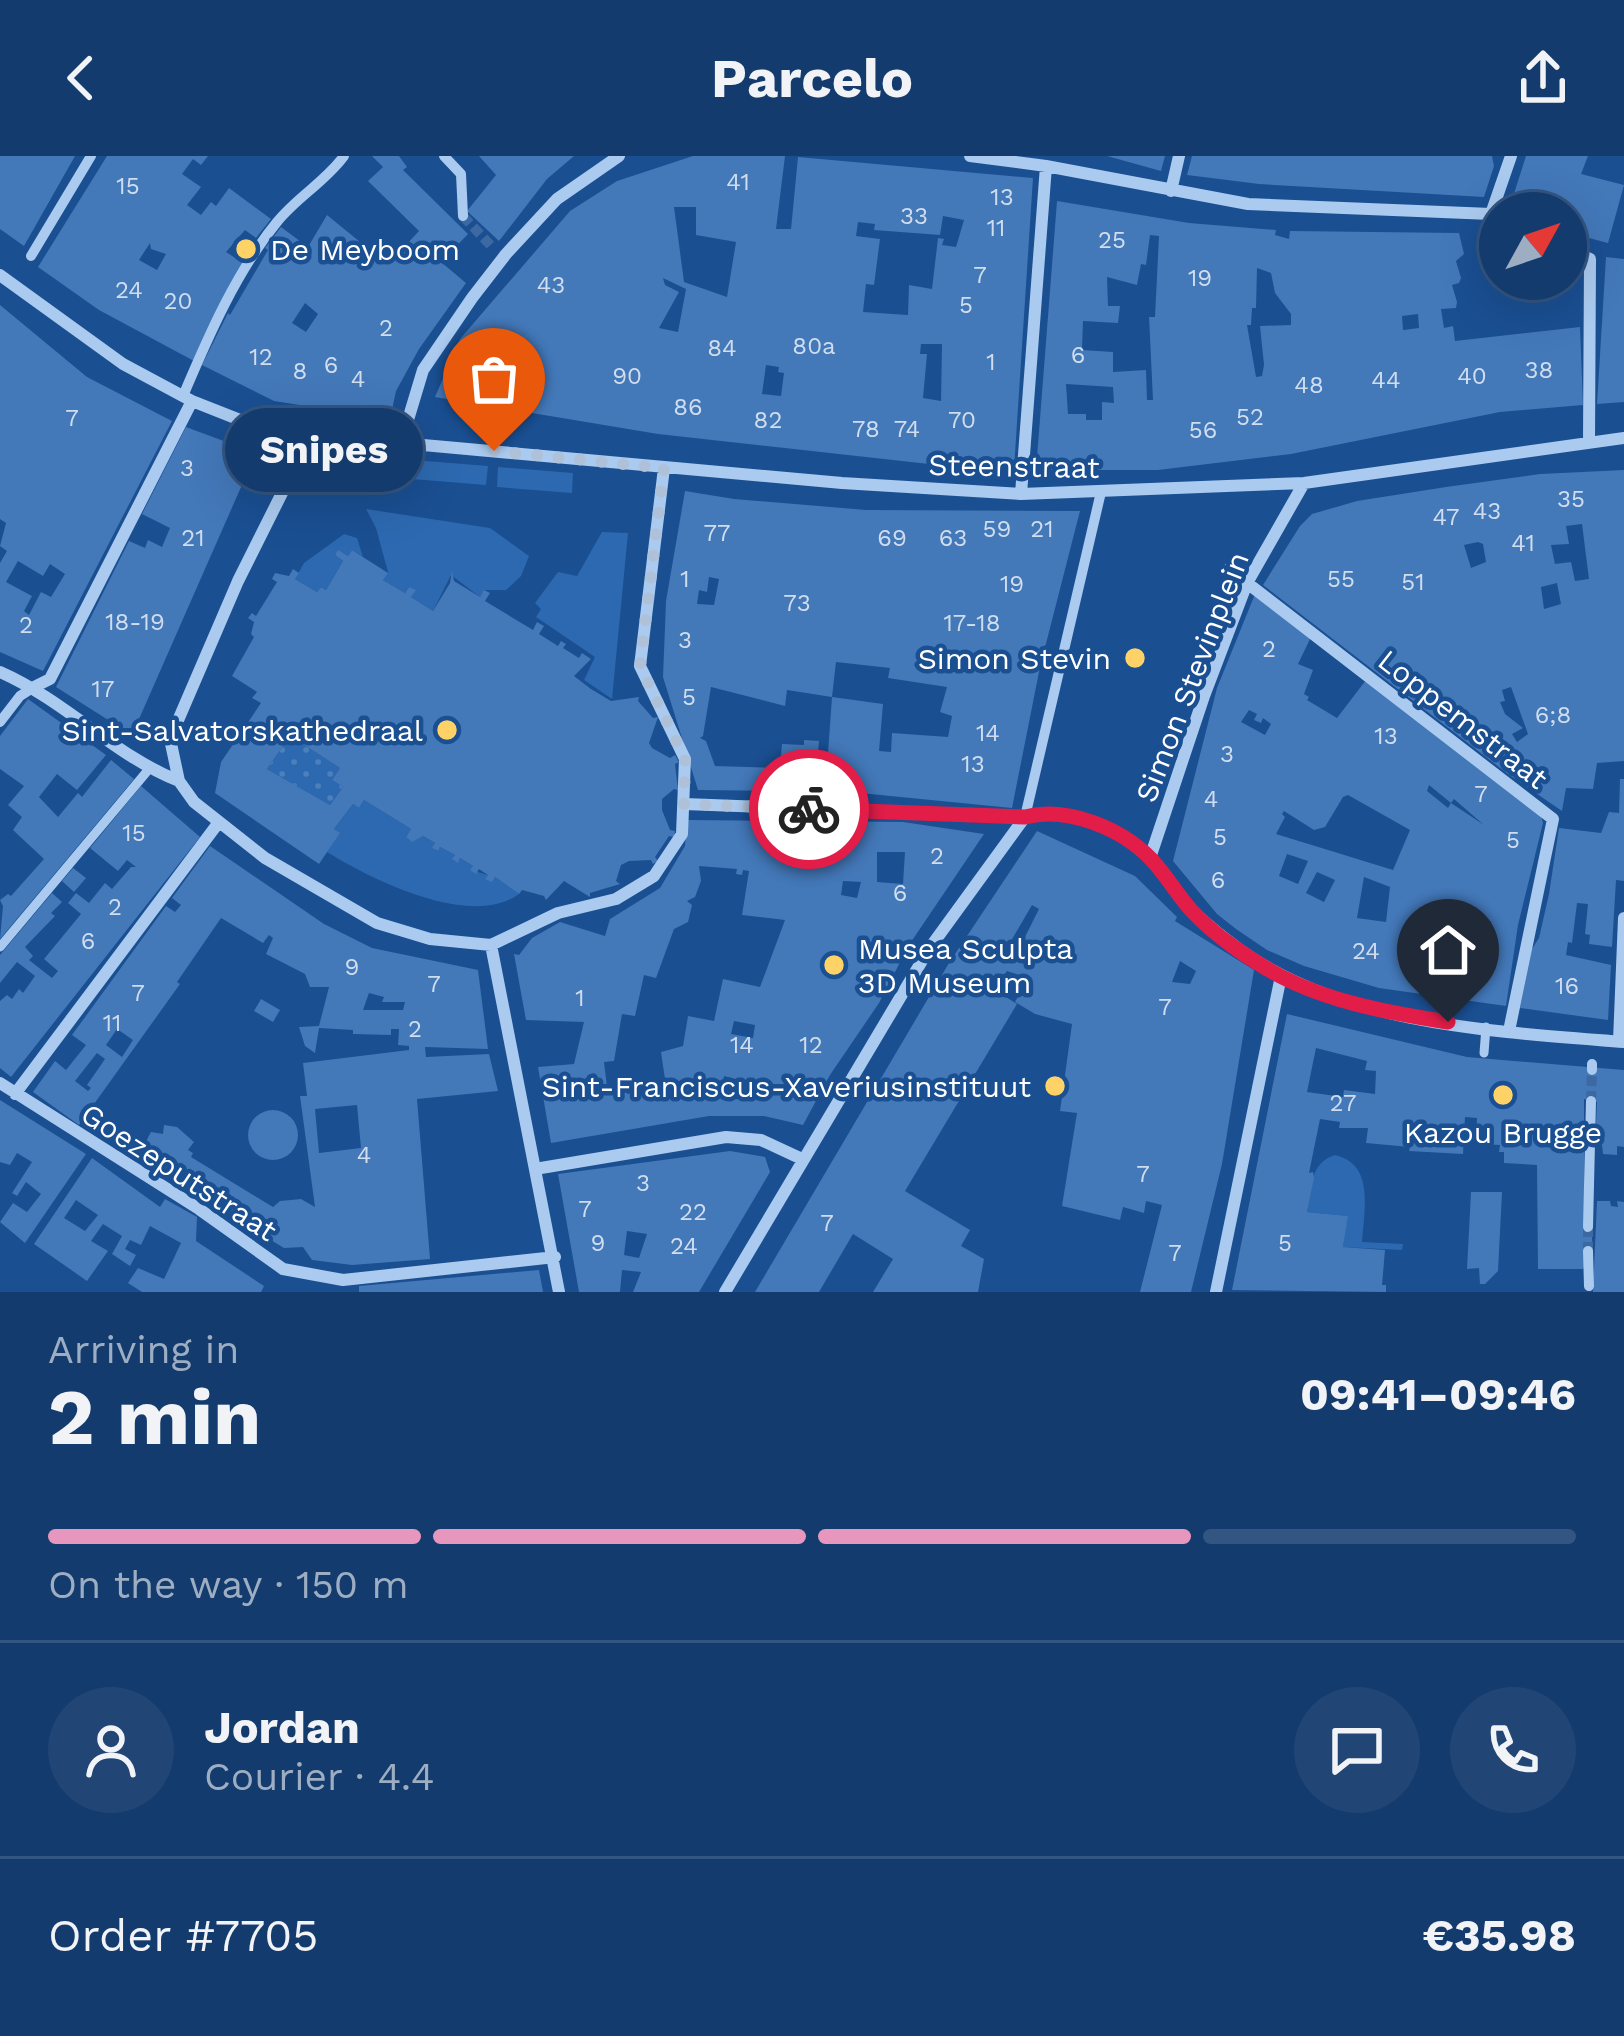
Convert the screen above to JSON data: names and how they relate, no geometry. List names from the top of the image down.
{
  "streets": {
    "street": [
      "Steenstraat",
      "Simon Stevinplein",
      "Loppemstraat",
      "Goezeputstraat"
    ]
  },
  "crossings": [
    ["Steenstraat", "Simon Stevinplein"],
    ["Simon Stevinplein", "Loppemstraat"]
  ],
  "places": [
    "De Meyboom",
    "Snipes",
    "Simon Stevin",
    "Sint-Salvatorskathedraal",
    "Musea Sculpta 3D Museum",
    "Sint-Franciscus-Xaveriusinstituut",
    "Kazou Brugge"
  ],
  "house_numbers": [
    "41",
    "15",
    "13",
    "33",
    "11",
    "25",
    "7",
    "19",
    "43",
    "24",
    "20",
    "5",
    "2",
    "80a",
    "84",
    "6",
    "12",
    "1",
    "6",
    "38",
    "8",
    "90",
    "40",
    "4",
    "44",
    "48",
    "86",
    "52",
    "7",
    "82",
    "70",
    "78",
    "74",
    "56",
    "3",
    "35",
    "43",
    "47",
    "59",
    "21",
    "77",
    "21",
    "69",
    "63",
    "41",
    "1",
    "55",
    "51",
    "19",
    "73",
    "18-19",
    "17-18",
    "2",
    "3",
    "2",
    "17",
    "5",
    "6;8",
    "14",
    "13",
    "3",
    "13",
    "7",
    "4",
    "15",
    "5",
    "5",
    "2",
    "6",
    "6",
    "2",
    "6",
    "24",
    "9",
    "7",
    "16",
    "7",
    "1",
    "7",
    "11",
    "2",
    "14",
    "12",
    "27",
    "4",
    "7",
    "3",
    "7",
    "22",
    "7",
    "9",
    "5",
    "24",
    "7"
  ],
  "north": "top right",
  "page": {
    "header": "Parcelo",
    "bubble": "Snipes",
    "heading": ["2 min", "Arriving in", "09:41–09:46"],
    "panel": [
      "Jordan",
      "Courier · 4.4",
      "Order #7705",
      "€35.98"
    ],
    "bar": "On the way · 150 m"
  }
}
